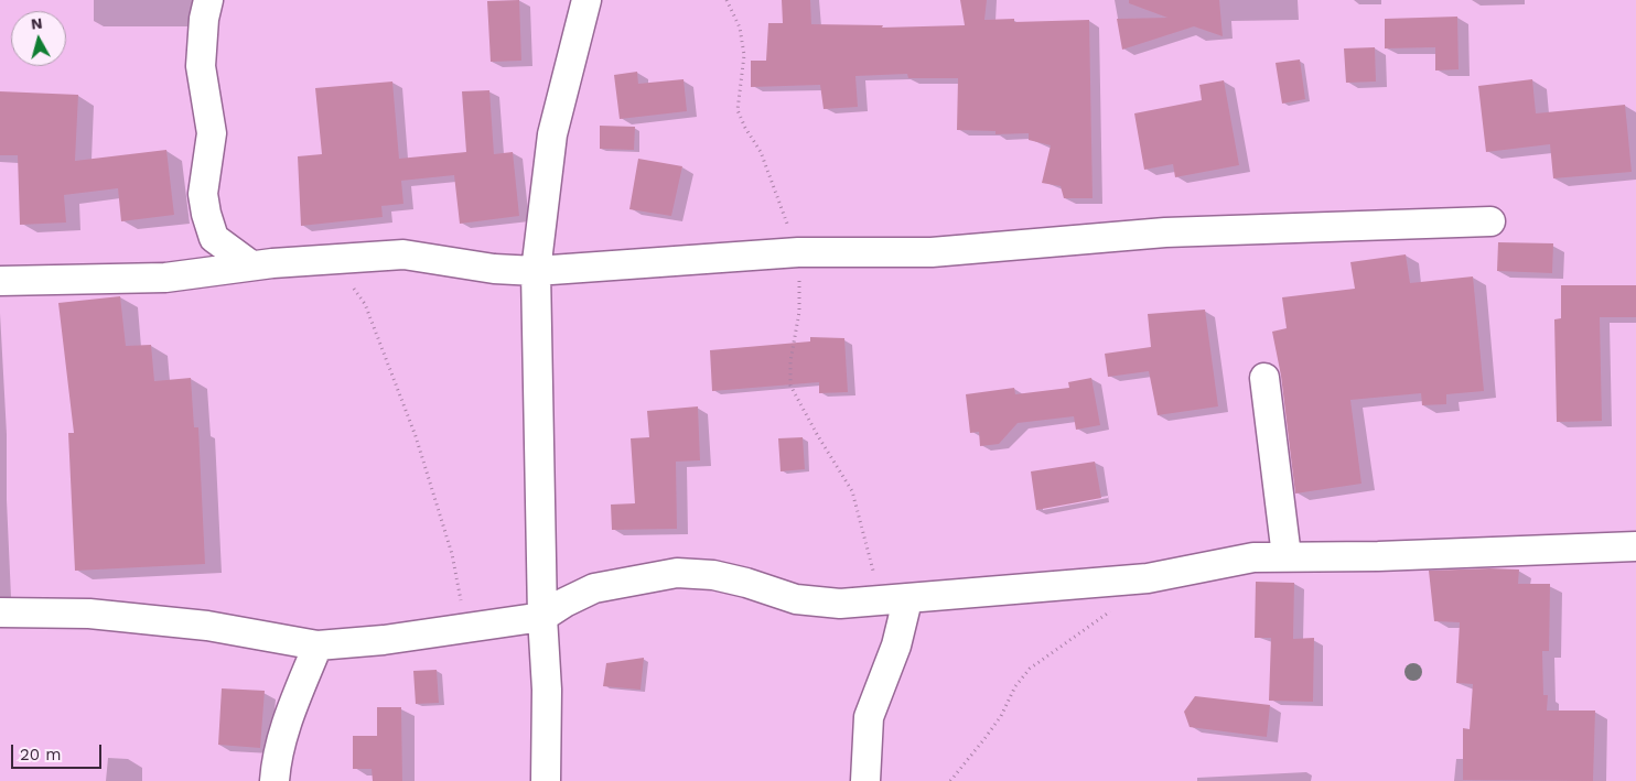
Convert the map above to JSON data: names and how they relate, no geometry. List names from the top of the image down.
{
  "scale_bar": "20 m",
  "north": "top"
}
